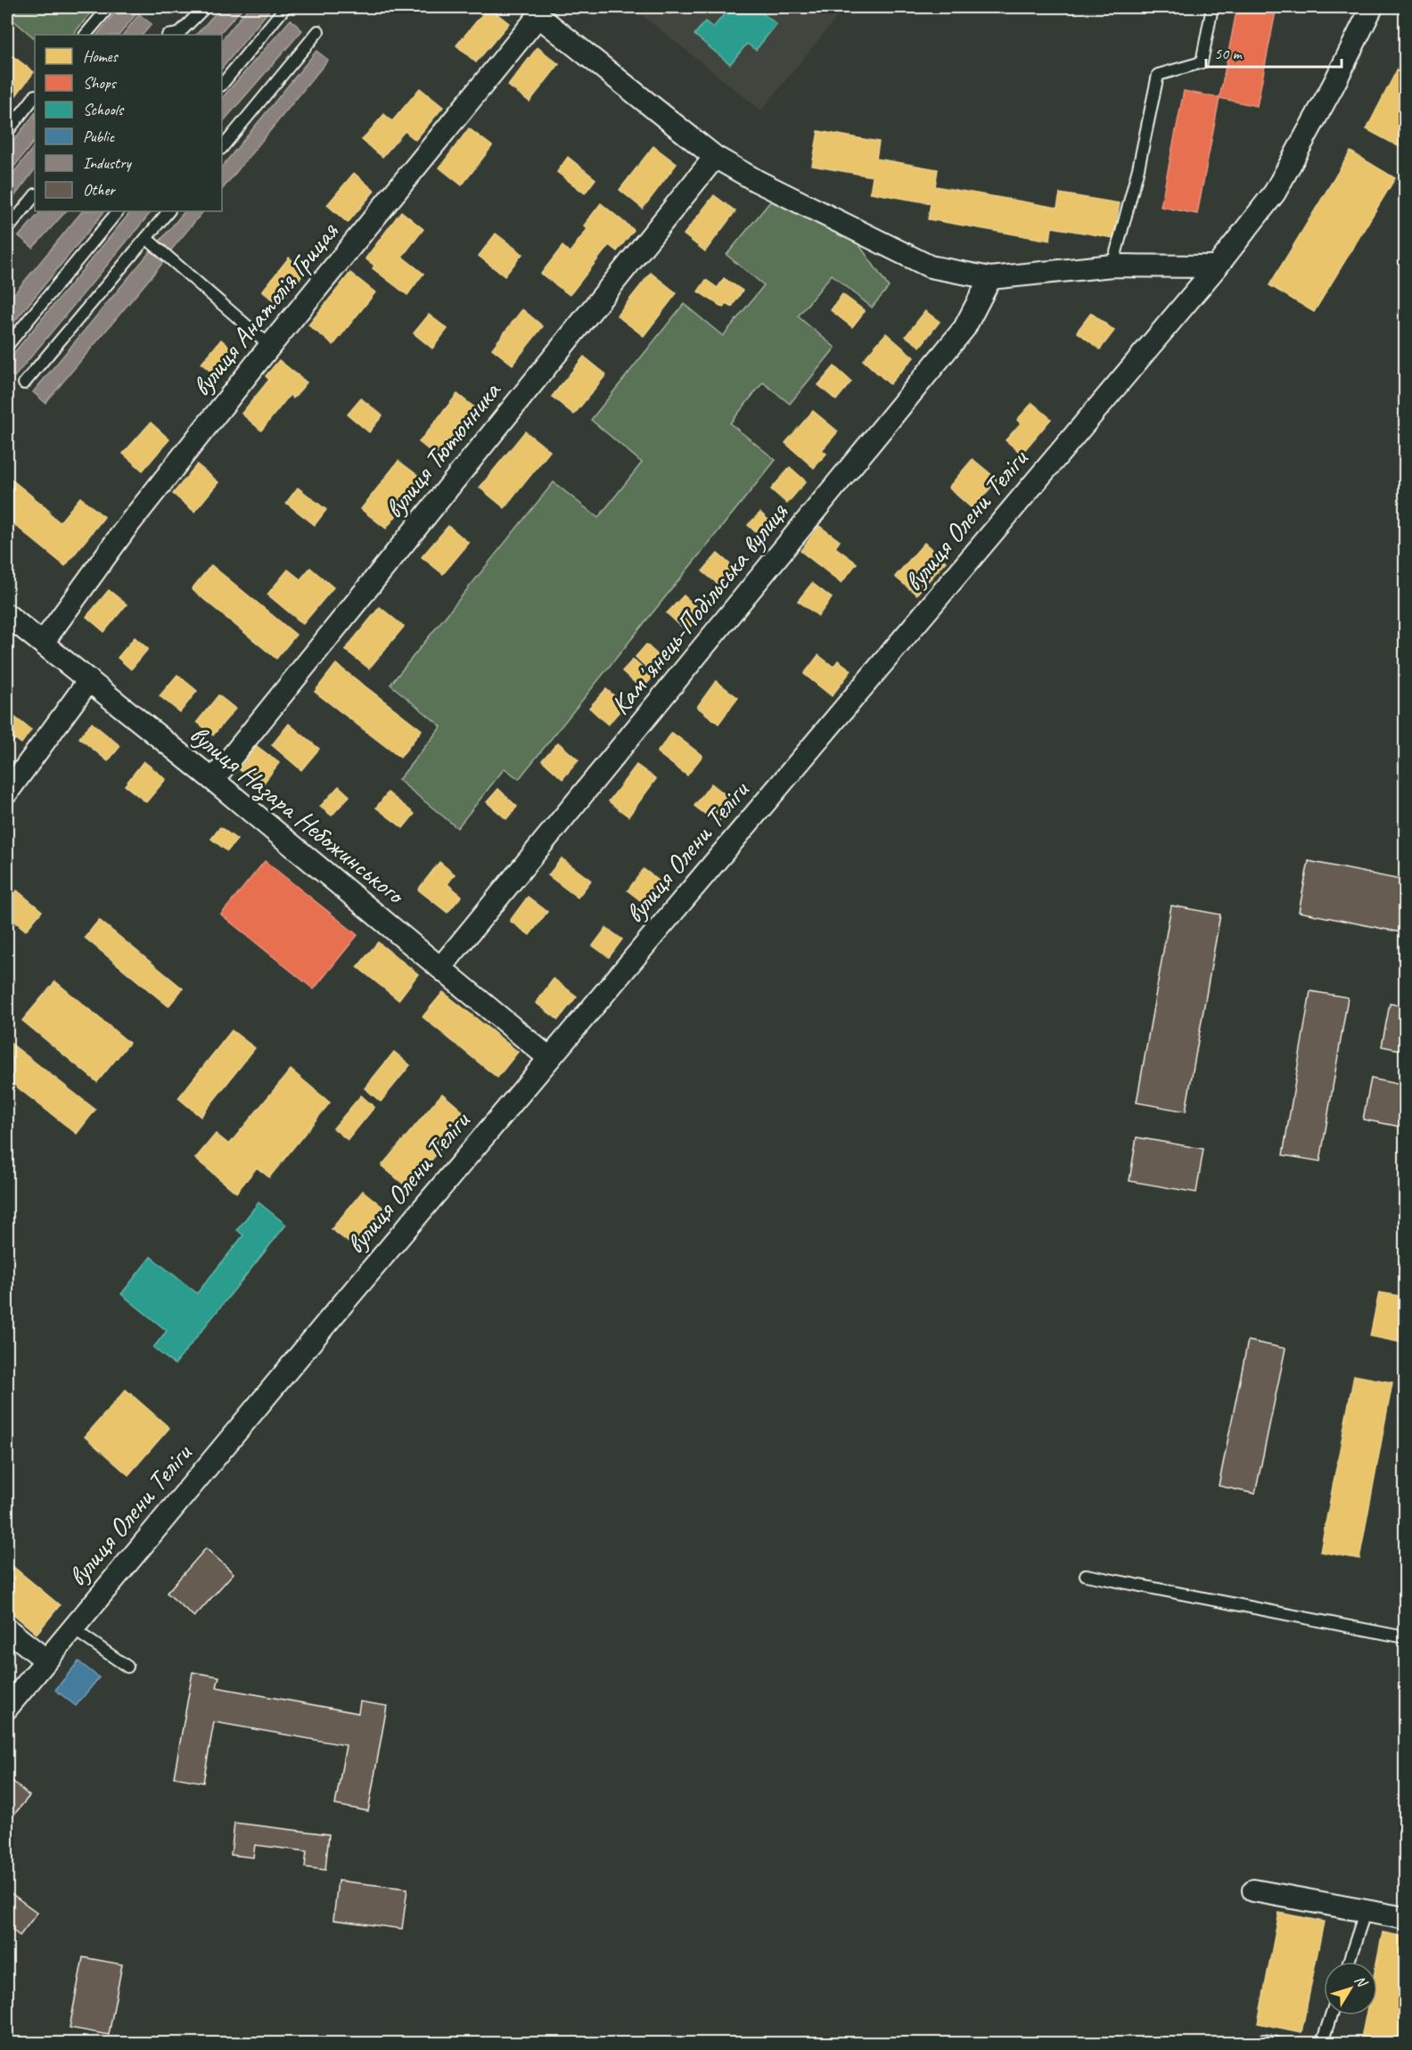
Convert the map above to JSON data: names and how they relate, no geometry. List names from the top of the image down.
{
  "streets": {
    "street": [
      "вулиця Анатолія Грицая",
      "вулиця Тютюнника",
      "вулиця Олени Теліги",
      "Камʼянець-Подільська вулиця",
      "вулиця Назара Небожинського"
    ]
  },
  "crossings": [
    ["вулиця Анатолія Грицая", "вулиця Тютюнника"],
    ["вулиця Анатолія Грицая", "вулиця Назара Небожинського"],
    ["вулиця Тютюнника", "вулиця Назара Небожинського"],
    ["вулиця Олени Теліги", "вулиця Назара Небожинського"],
    ["Камʼянець-Подільська вулиця", "вулиця Назара Небожинського"]
  ],
  "legend": [
    "Homes",
    "Shops",
    "Schools",
    "Public",
    "Industry",
    "Other"
  ],
  "scale_bar": "50 m",
  "north": "top right"
}
